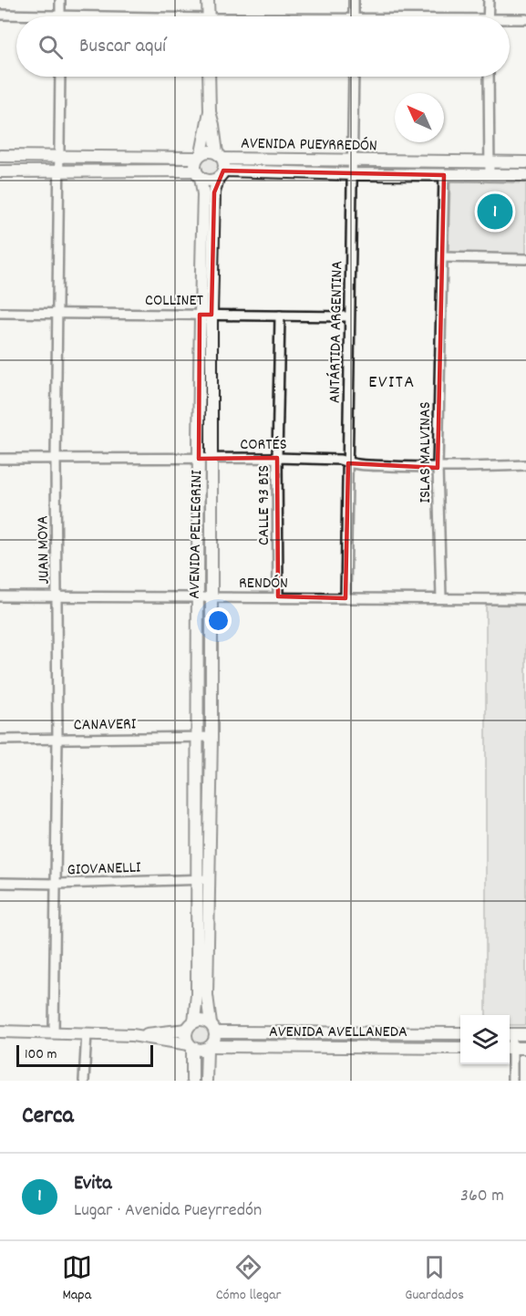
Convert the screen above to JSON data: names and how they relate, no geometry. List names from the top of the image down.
{
  "streets": {
    "main road": ["AVENIDA PUEYRREDÓN", "AVENIDA PELLEGRINI", "AVENIDA AVELLANEDA"],
    "street": [
      "COLLINET",
      "ANTÁRTIDA ARGENTINA",
      "CORTÉS",
      "ISLAS MALVINAS",
      "CALLE 93 BIS",
      "JUAN MOYA",
      "RENDÓN",
      "CANAVERI",
      "GIOVANELLI"
    ]
  },
  "crossings": [
    ["AVENIDA PUEYRREDÓN", "ANTÁRTIDA ARGENTINA"],
    ["AVENIDA PUEYRREDÓN", "ISLAS MALVINAS"],
    ["AVENIDA PUEYRREDÓN", "AVENIDA PELLEGRINI"],
    ["COLLINET", "ANTÁRTIDA ARGENTINA"],
    ["COLLINET", "CALLE 93 BIS"],
    ["COLLINET", "AVENIDA PELLEGRINI"],
    ["COLLINET", "JUAN MOYA"],
    ["ANTÁRTIDA ARGENTINA", "CORTÉS"],
    ["ANTÁRTIDA ARGENTINA", "RENDÓN"],
    ["CORTÉS", "ISLAS MALVINAS"],
    ["CORTÉS", "CALLE 93 BIS"],
    ["CORTÉS", "AVENIDA PELLEGRINI"],
    ["CORTÉS", "JUAN MOYA"],
    ["ISLAS MALVINAS", "RENDÓN"],
    ["CALLE 93 BIS", "RENDÓN"],
    ["AVENIDA PELLEGRINI", "RENDÓN"],
    ["AVENIDA PELLEGRINI", "CANAVERI"],
    ["AVENIDA PELLEGRINI", "GIOVANELLI"],
    ["AVENIDA PELLEGRINI", "AVENIDA AVELLANEDA"],
    ["JUAN MOYA", "RENDÓN"],
    ["JUAN MOYA", "CANAVERI"],
    ["JUAN MOYA", "GIOVANELLI"]
  ],
  "districts": ["EVITA"],
  "scale_bar": "100 m",
  "north": "top left",
  "page": {
    "search": "Buscar aquí",
    "pins": "1",
    "scale": "100 m",
    "heading": "Cerca",
    "list": [
      {
        "mark": "1",
        "name": "Evita",
        "note": "Lugar · Avenida Pueyrredón",
        "value": "360 m"
      }
    ],
    "nav": ["Mapa", "Cómo llegar", "Guardados"]
  }
}
